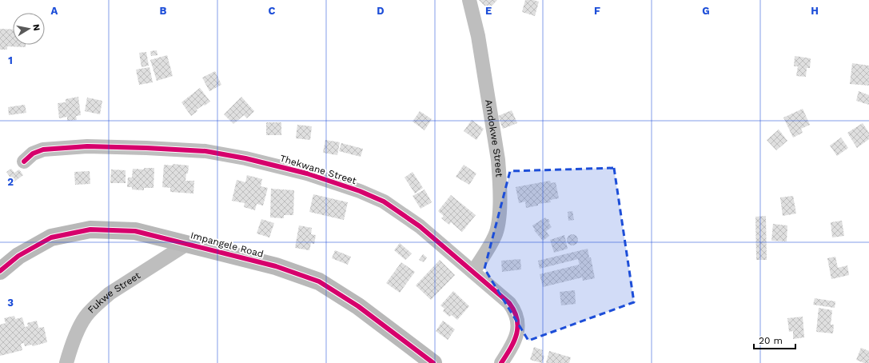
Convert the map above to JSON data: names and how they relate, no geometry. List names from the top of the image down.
{
  "streets": {
    "street": [
      "Amdokwe Street",
      "Thekwane Street",
      "Impangele Road",
      "Fukwe Street"
    ]
  },
  "crossings": [
    ["Amdokwe Street", "Thekwane Street"],
    ["Impangele Road", "Fukwe Street"]
  ],
  "scale_bar": "20 m",
  "north": "right",
  "grid": {
    "columns": [
      "A",
      "B",
      "C",
      "D",
      "E",
      "F",
      "G",
      "H"
    ],
    "rows": ["1", "2", "3"]
  }
}
